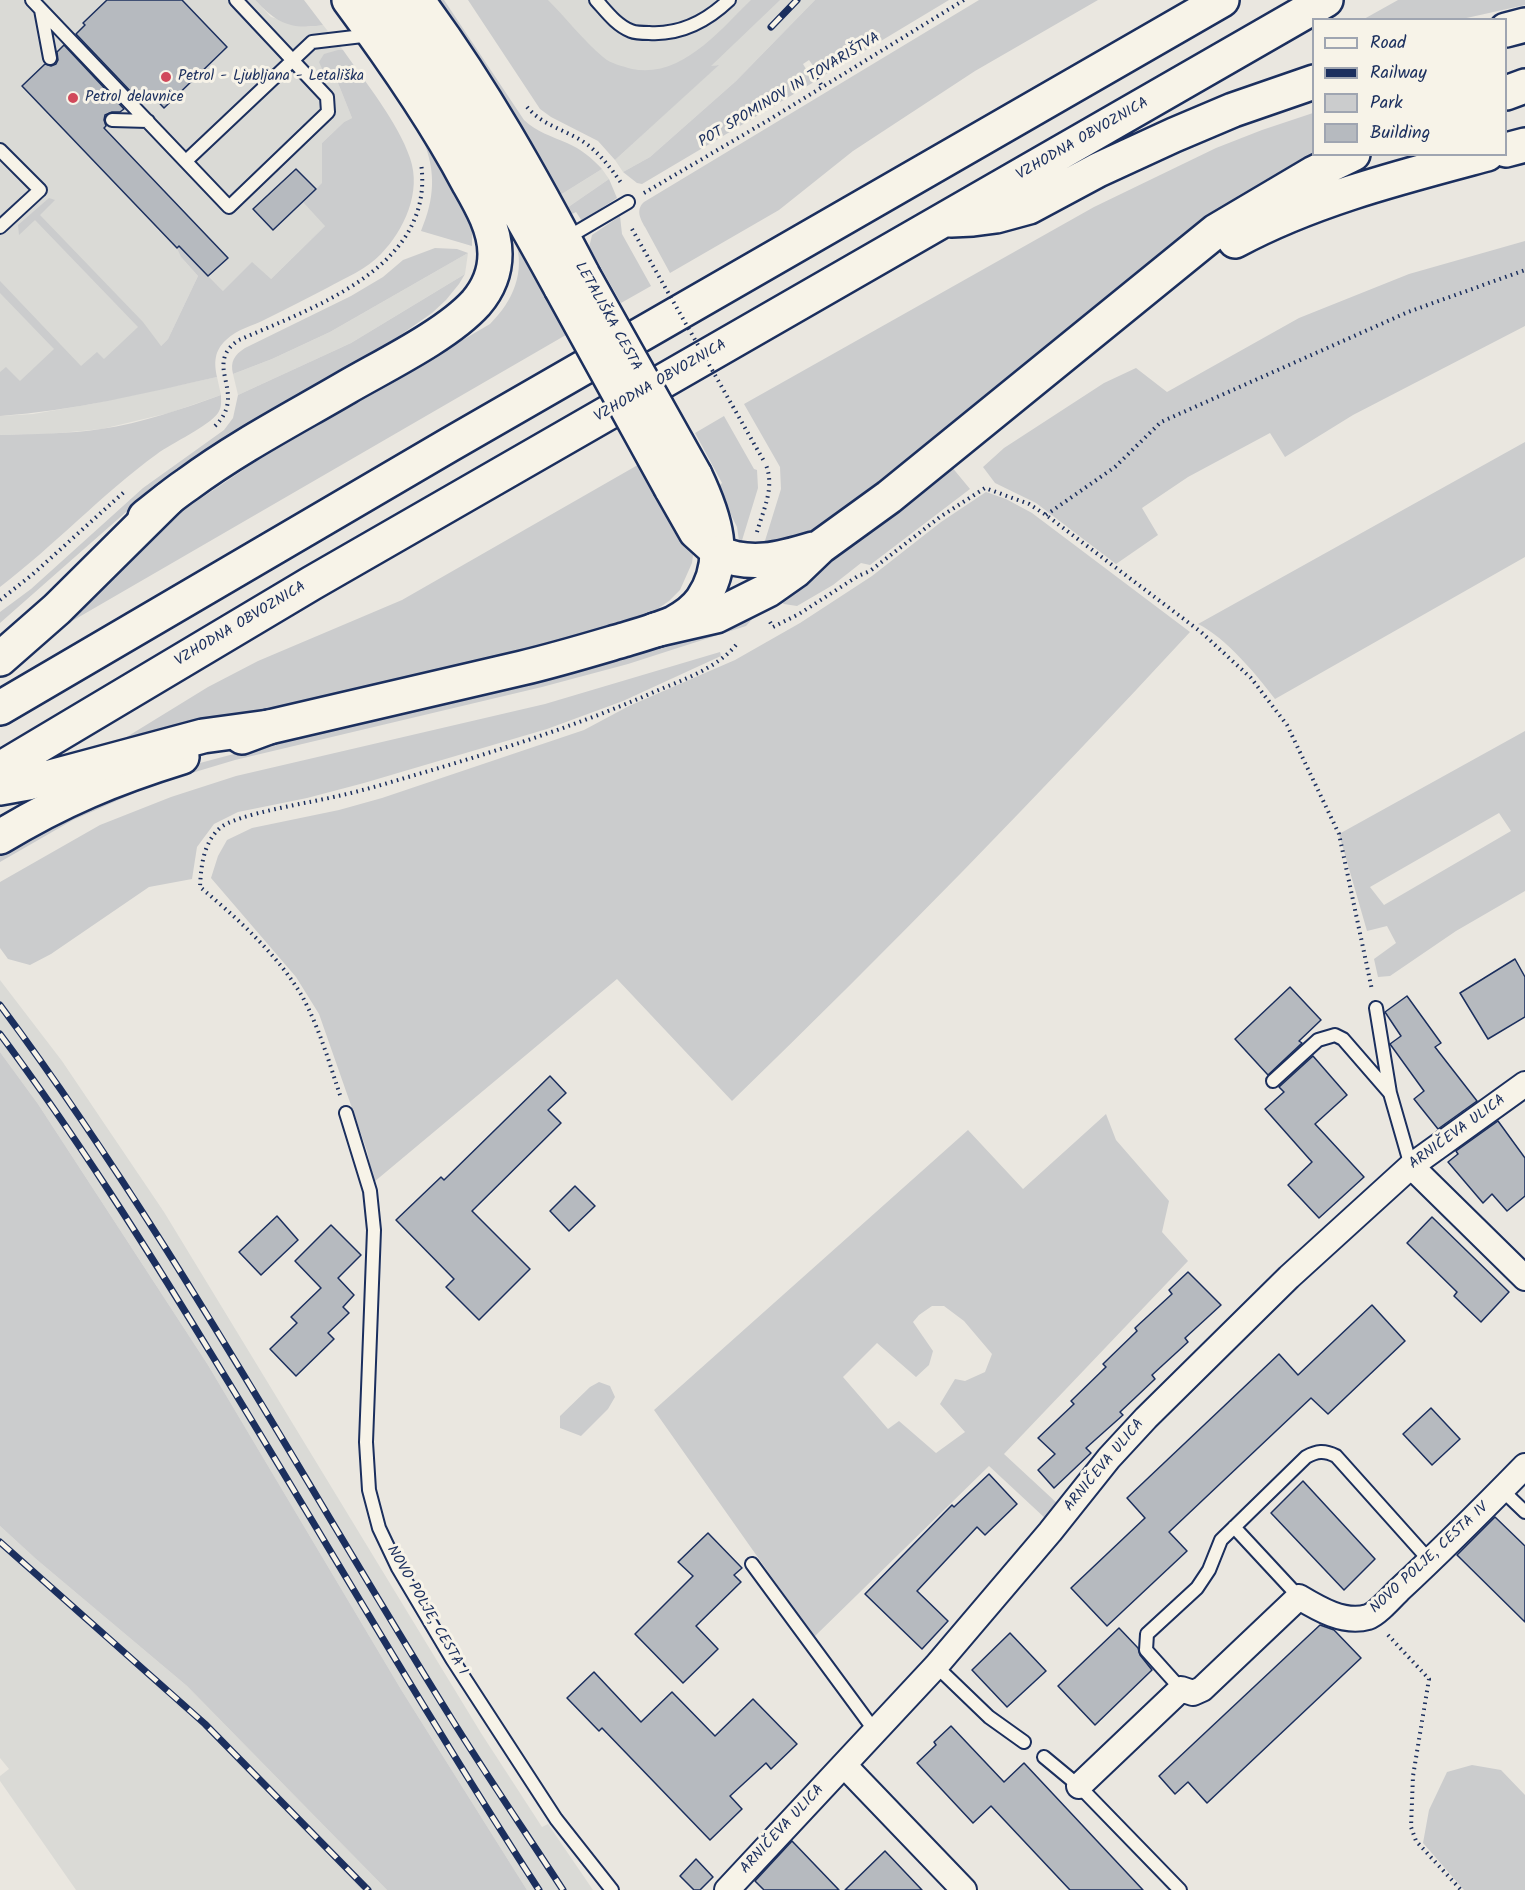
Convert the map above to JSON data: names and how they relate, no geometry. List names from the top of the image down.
{
  "streets": {
    "main road": ["VZHODNA OBVOZNICA", "LETALIŠKA CESTA"],
    "street": ["ARNIČEVA ULICA", "NOVO POLJE, CESTA IV"],
    "lane": ["NOVO POLJE, CESTA I"],
    "path": ["POT SPOMINOV IN TOVARIŠTVA"]
  },
  "places": ["Petrol - Ljubljana - Letališka", "Petrol delavnice"],
  "legend": [
    "Road",
    "Railway",
    "Park",
    "Building"
  ]
}
